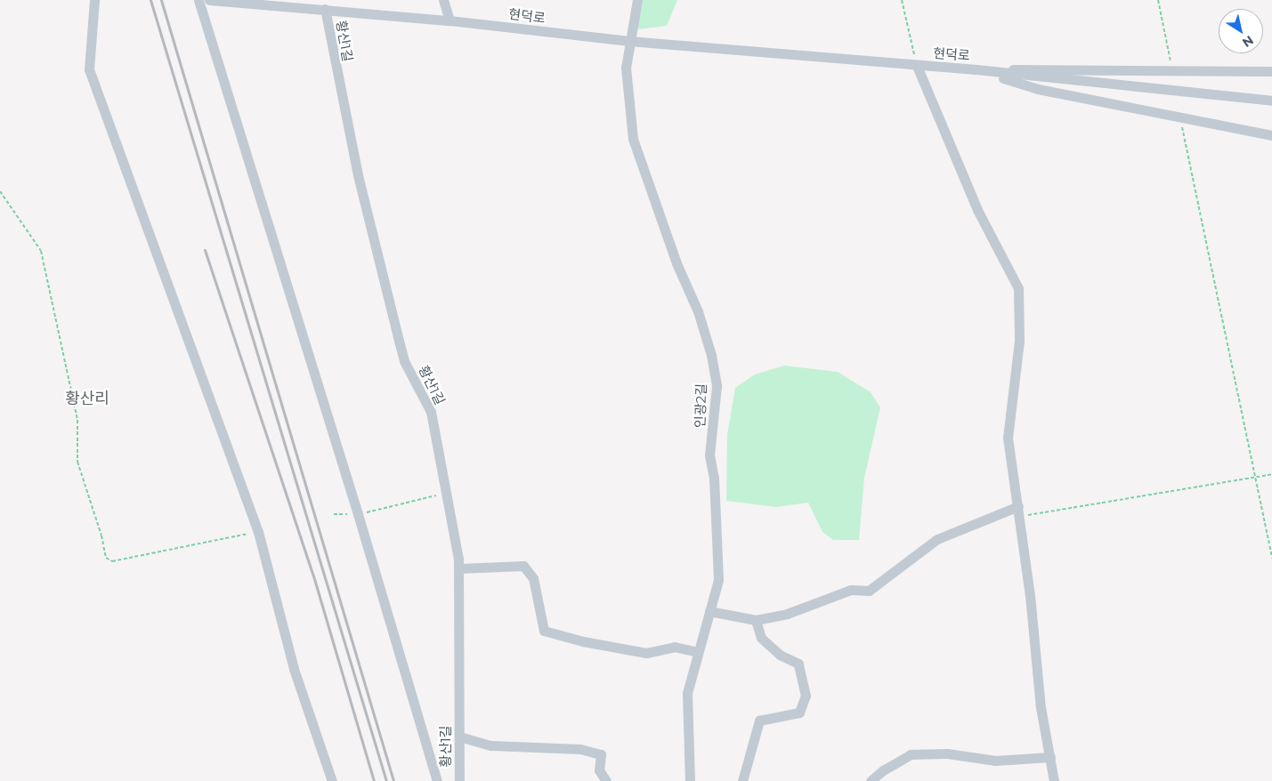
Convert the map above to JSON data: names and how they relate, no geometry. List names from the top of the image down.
{
  "streets": {
    "street": ["현덕로", "황산1길", "인광2길"]
  },
  "crossings": [
    ["현덕로", "황산1길"],
    ["현덕로", "인광2길"]
  ],
  "districts": ["황산리"],
  "north": "bottom right"
}
